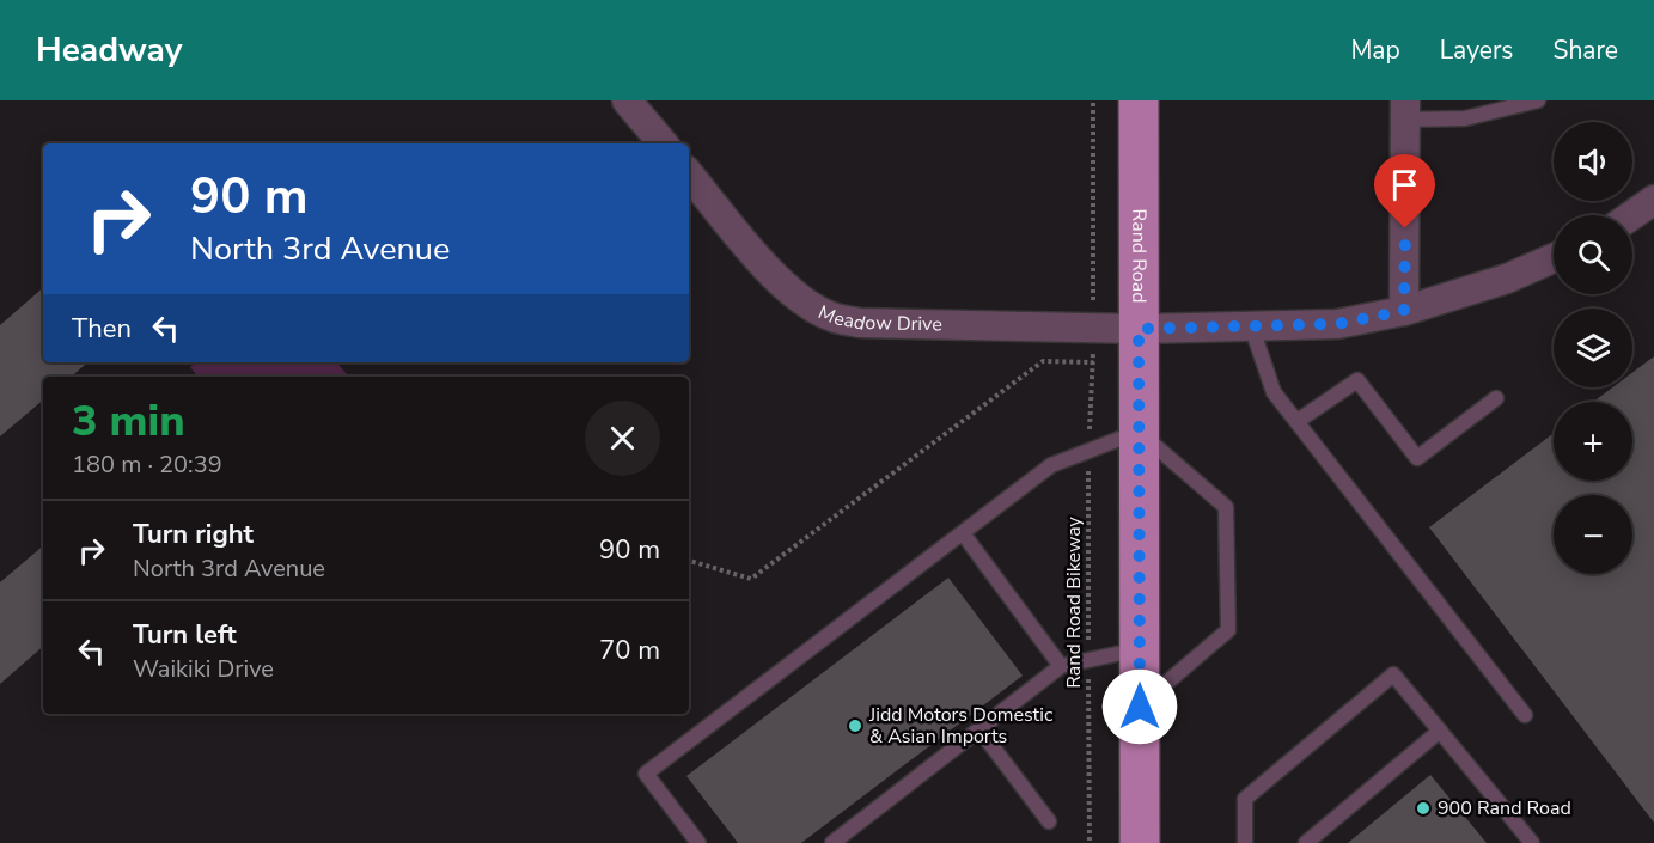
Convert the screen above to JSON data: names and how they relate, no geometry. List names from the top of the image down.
{
  "streets": {
    "main road": ["Rand Road"],
    "street": ["Meadow Drive"],
    "path": ["Rand Road Bikeway"]
  },
  "crossings": [
    ["Rand Road", "Meadow Drive"]
  ],
  "places": ["Jidd Motors Domestic & Asian Imports", "900 Rand Road"],
  "page": {
    "header": "Headway",
    "nav": ["Map", "Layers", "Share"],
    "map_buttons": ["+", "−"],
    "turn": ["90 m", "North 3rd Avenue"],
    "then": "Then",
    "heading": ["3 min", "180 m · 20:39"],
    "list": [
      {
        "name": "Turn right",
        "note": "North 3rd Avenue",
        "value": "90 m"
      },
      {
        "name": "Turn left",
        "note": "Waikiki Drive",
        "value": "70 m"
      }
    ]
  }
}
